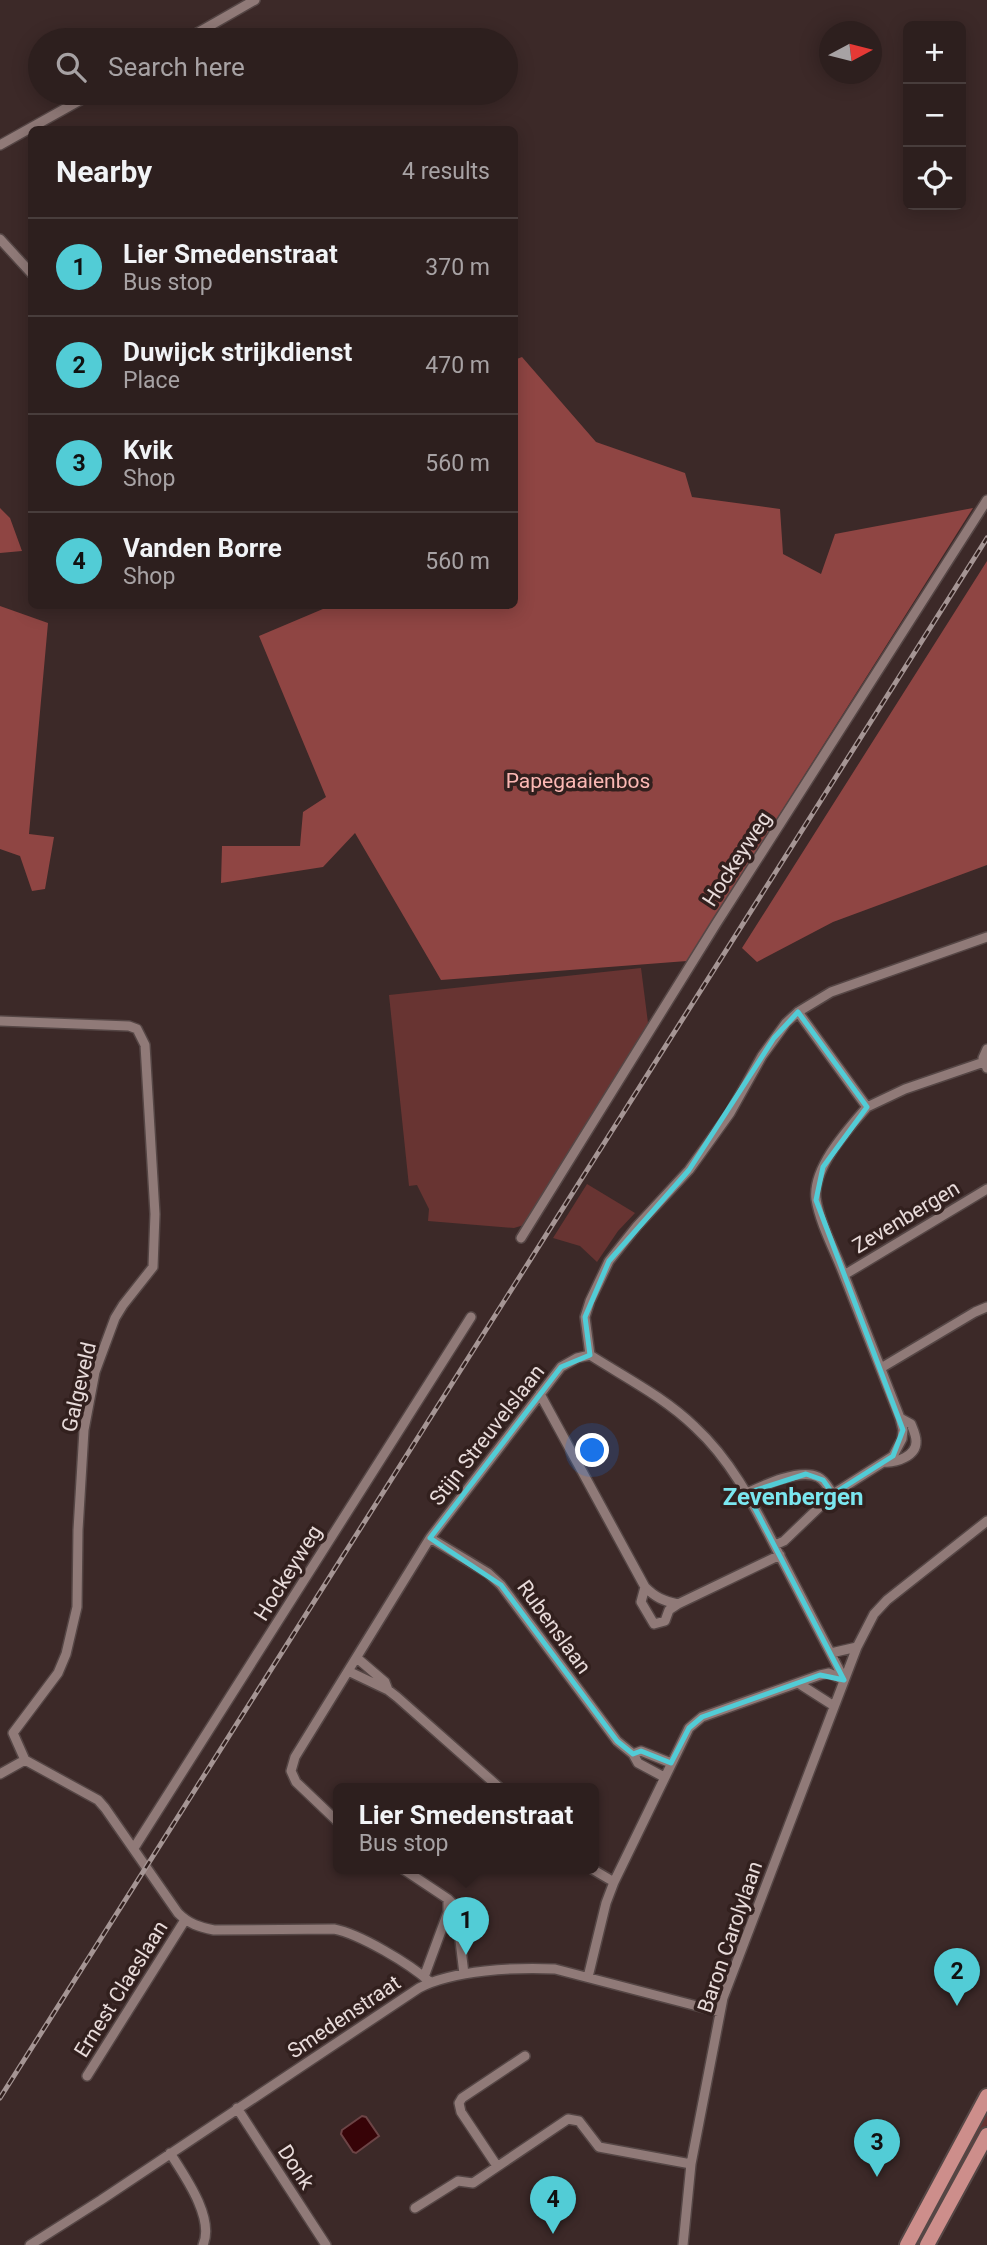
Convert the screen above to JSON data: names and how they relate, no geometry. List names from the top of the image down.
{
  "streets": {
    "street": [
      "Hockeyweg",
      "Zevenbergen",
      "Galgeveld",
      "Stijn Streuvelslaan",
      "Rubenslaan",
      "Baron Carolylaan",
      "Ernest Claeslaan",
      "Smedenstraat",
      "Donk"
    ]
  },
  "crossings": [
    ["Hockeyweg", "Ernest Claeslaan"],
    ["Stijn Streuvelslaan", "Rubenslaan"],
    ["Baron Carolylaan", "Smedenstraat"],
    ["Ernest Claeslaan", "Smedenstraat"],
    ["Smedenstraat", "Donk"]
  ],
  "districts": ["Zevenbergen"],
  "parks": ["Papegaaienbos"],
  "north": "right",
  "page": {
    "map_buttons": ["+", "−"],
    "search": "Search here",
    "heading": ["Nearby", "4 results"],
    "list": [
      {
        "mark": "1",
        "name": "Lier Smedenstraat",
        "note": "Bus stop",
        "value": "370 m"
      },
      {
        "mark": "2",
        "name": "Duwijck strijkdienst",
        "note": "Place",
        "value": "470 m"
      },
      {
        "mark": "3",
        "name": "Kvik",
        "note": "Shop",
        "value": "560 m"
      },
      {
        "mark": "4",
        "name": "Vanden Borre",
        "note": "Shop",
        "value": "560 m"
      }
    ],
    "popup": ["Lier Smedenstraat", "Bus stop"],
    "pins": [
      "1",
      "2",
      "3",
      "4"
    ]
  }
}
